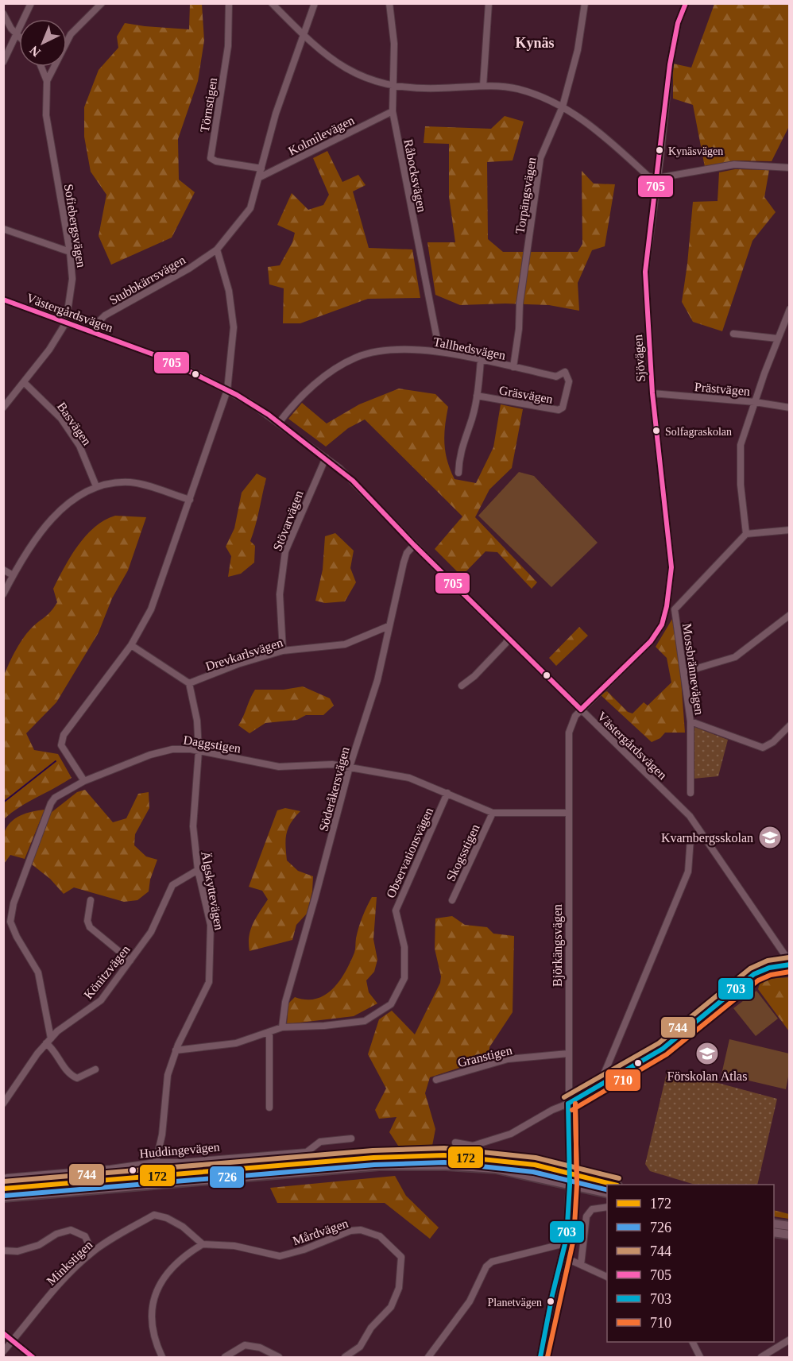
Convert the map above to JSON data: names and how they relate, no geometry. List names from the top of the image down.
{
  "streets": {
    "main road": ["Huddingevägen"],
    "street": [
      "Törnstigen",
      "Kolmilevägen",
      "Råbocksvägen",
      "Torpängsvägen",
      "Sofiebergsvägen",
      "Stubbkärrsvägen",
      "Västergårdsvägen",
      "Tallhedsvägen",
      "Sjövägen",
      "Prästvägen",
      "Gräsvägen",
      "Basvägen",
      "Stövarvägen",
      "Drevkarlsvägen",
      "Mossbrännevägen",
      "Daggstigen",
      "Söderåkersvägen",
      "Observationsvägen",
      "Skogsstigen",
      "Älgskyttevägen",
      "Björkängsvägen",
      "Könitzvägen",
      "Granstigen",
      "Mårdvägen",
      "Minkstigen"
    ]
  },
  "crossings": [
    ["Törnstigen", "Stubbkärrsvägen"],
    ["Kolmilevägen", "Råbocksvägen"],
    ["Kolmilevägen", "Stubbkärrsvägen"],
    ["Råbocksvägen", "Tallhedsvägen"],
    ["Torpängsvägen", "Tallhedsvägen"],
    ["Sofiebergsvägen", "Västergårdsvägen"],
    ["Sofiebergsvägen", "Basvägen"],
    ["Stubbkärrsvägen", "Västergårdsvägen"],
    ["Västergårdsvägen", "Tallhedsvägen"],
    ["Västergårdsvägen", "Sjövägen"],
    ["Västergårdsvägen", "Stövarvägen"],
    ["Västergårdsvägen", "Söderåkersvägen"],
    ["Västergårdsvägen", "Björkängsvägen"],
    ["Tallhedsvägen", "Gräsvägen"],
    ["Sjövägen", "Prästvägen"],
    ["Sjövägen", "Björkängsvägen"],
    ["Stövarvägen", "Drevkarlsvägen"],
    ["Drevkarlsvägen", "Söderåkersvägen"],
    ["Drevkarlsvägen", "Älgskyttevägen"],
    ["Daggstigen", "Söderåkersvägen"],
    ["Daggstigen", "Observationsvägen"],
    ["Daggstigen", "Skogsstigen"],
    ["Daggstigen", "Älgskyttevägen"],
    ["Daggstigen", "Björkängsvägen"],
    ["Daggstigen", "Könitzvägen"],
    ["Söderåkersvägen", "Observationsvägen"],
    ["Älgskyttevägen", "Könitzvägen"],
    ["Älgskyttevägen", "Huddingevägen"],
    ["Björkängsvägen", "Granstigen"],
    ["Björkängsvägen", "Huddingevägen"],
    ["Mårdvägen", "Minkstigen"]
  ],
  "districts": ["Kynäs"],
  "places": {
    "other": ["Kynäsvägen", "Solfagraskolan", "Planetvägen"],
    "school or university": ["Kvarnbergsskolan", "Förskolan Atlas"]
  },
  "lines": [
    "transit line 705",
    "transit line 744",
    "transit line 703",
    "transit line 710",
    "transit line 172",
    "transit line 726"
  ],
  "legend": [
    "172",
    "726",
    "744",
    "705",
    "703",
    "710"
  ],
  "north": "bottom left"
}
